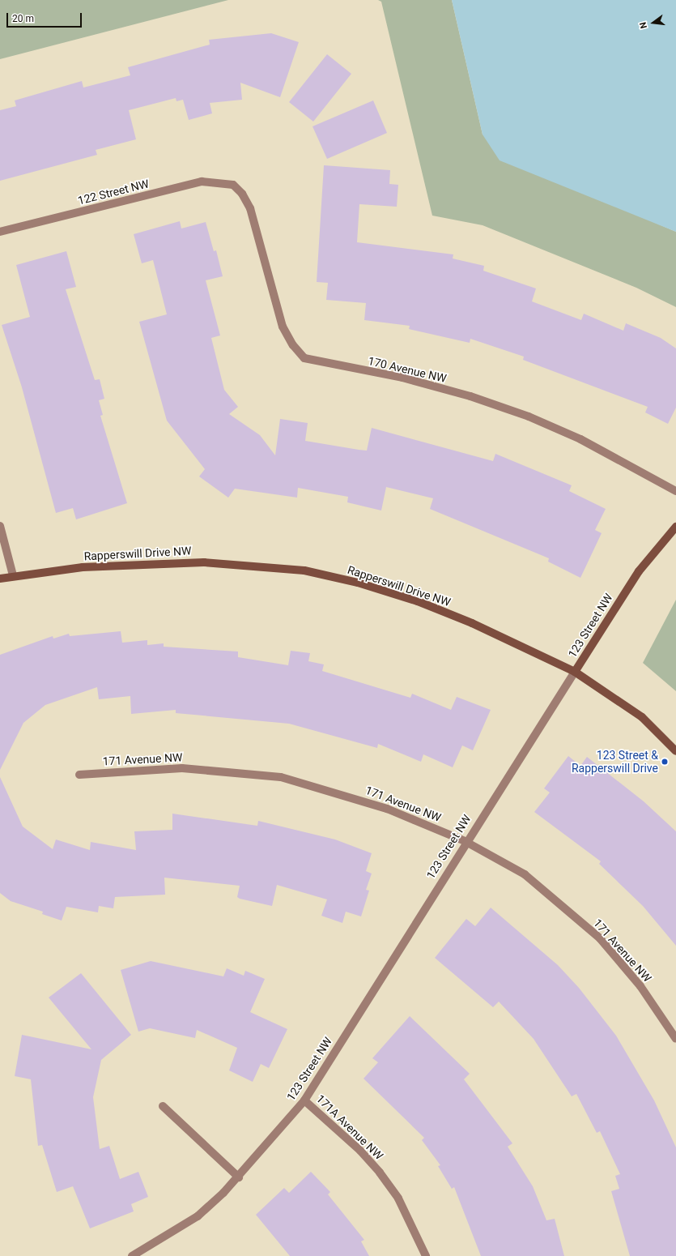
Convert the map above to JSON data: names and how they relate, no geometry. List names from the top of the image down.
{
  "streets": {
    "street": [
      "122 Street NW",
      "170 Avenue NW",
      "Rapperswill Drive NW",
      "123 Street NW",
      "171 Avenue NW",
      "171A Avenue NW"
    ]
  },
  "crossings": [
    ["122 Street NW", "170 Avenue NW"],
    ["Rapperswill Drive NW", "123 Street NW"],
    ["123 Street NW", "171 Avenue NW"],
    ["123 Street NW", "171A Avenue NW"]
  ],
  "places": ["123 Street & Rapperswill Drive"],
  "scale_bar": "20 m",
  "north": "left"
}
